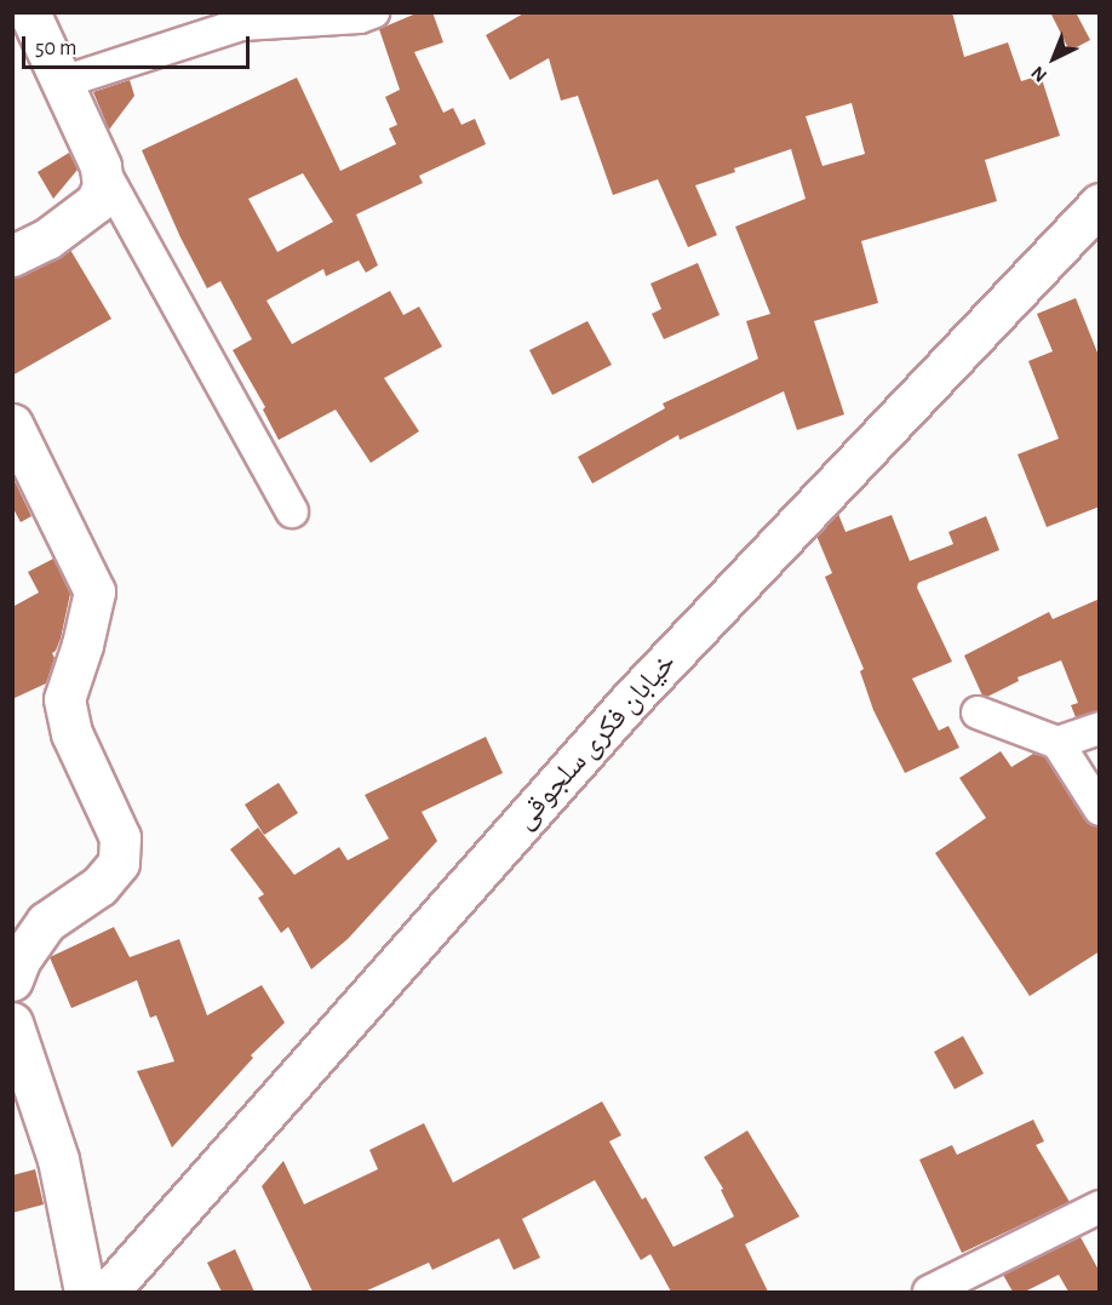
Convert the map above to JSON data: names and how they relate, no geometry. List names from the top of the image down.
{
  "streets": {
    "street": ["خیابان فکری سلجوقی"]
  },
  "scale_bar": "50 m",
  "north": "bottom left"
}
